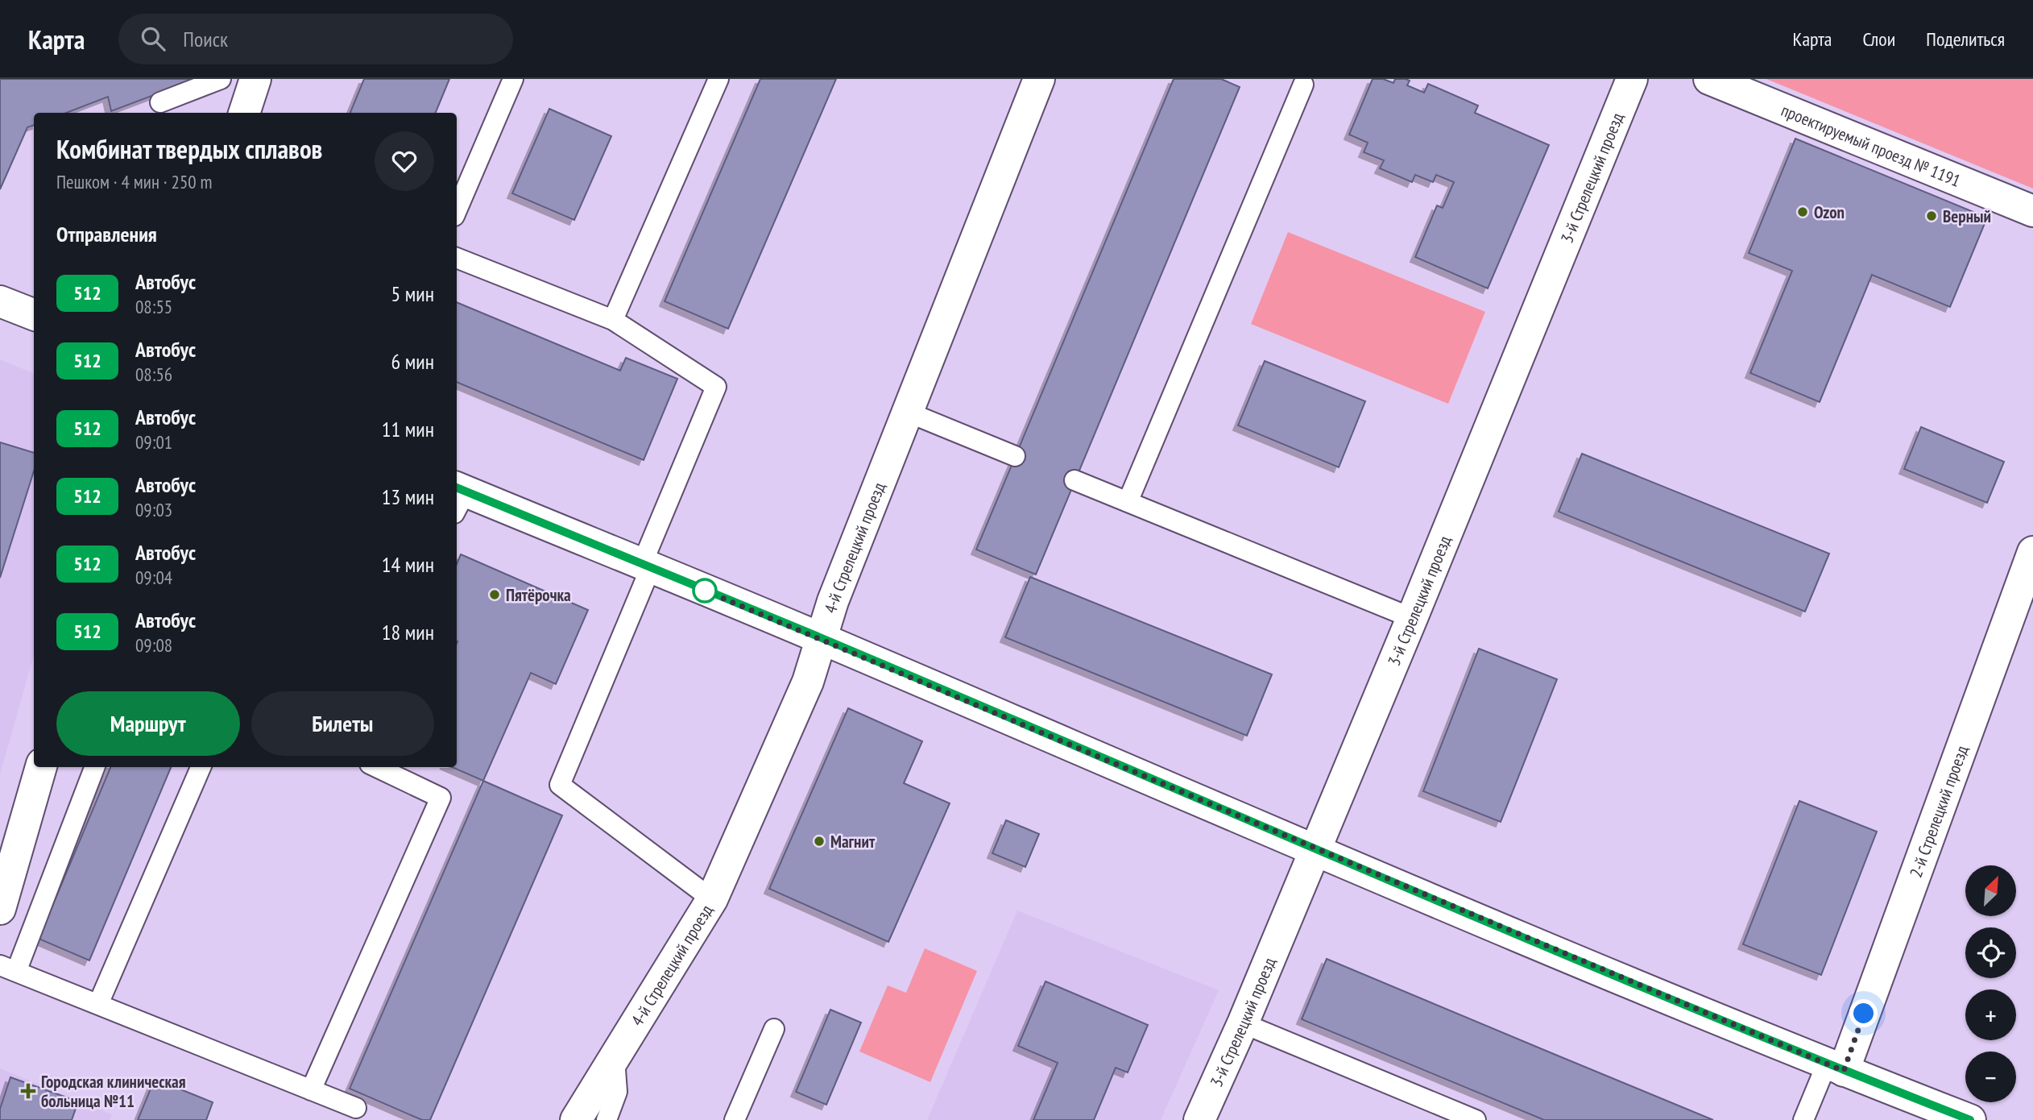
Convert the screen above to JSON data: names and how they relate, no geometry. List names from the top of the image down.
{
  "streets": {
    "street": [
      "проектируемый проезд № 1191",
      "3-й Стрелецкий проезд",
      "4-й Стрелецкий проезд",
      "2-й Стрелецкий проезд"
    ]
  },
  "places": {
    "other": [
      "Ozon",
      "Верный",
      "Пятёрочка",
      "Магнит"
    ],
    "health": ["Городская клиническая больница №11"]
  },
  "lines": ["bus line 512"],
  "north": "top right",
  "page": {
    "header": "Карта",
    "search": "Поиск",
    "nav": ["Карта", "Слои", "Поделиться"],
    "heading": [
      ["Комбинат твердых сплавов", "Пешком · 4 мин · 250 m"],
      "Отправления"
    ],
    "list": [
      {
        "mark": "512",
        "name": "Автобус",
        "note": "08:55",
        "value": "5 мин"
      },
      {
        "mark": "512",
        "name": "Автобус",
        "note": "08:56",
        "value": "6 мин"
      },
      {
        "mark": "512",
        "name": "Автобус",
        "note": "09:01",
        "value": "11 мин"
      },
      {
        "mark": "512",
        "name": "Автобус",
        "note": "09:03",
        "value": "13 мин"
      },
      {
        "mark": "512",
        "name": "Автобус",
        "note": "09:04",
        "value": "14 мин"
      },
      {
        "mark": "512",
        "name": "Автобус",
        "note": "09:08",
        "value": "18 мин"
      }
    ],
    "buttons": ["Маршрут", "Билеты"],
    "map_buttons": ["+", "−"]
  }
}
